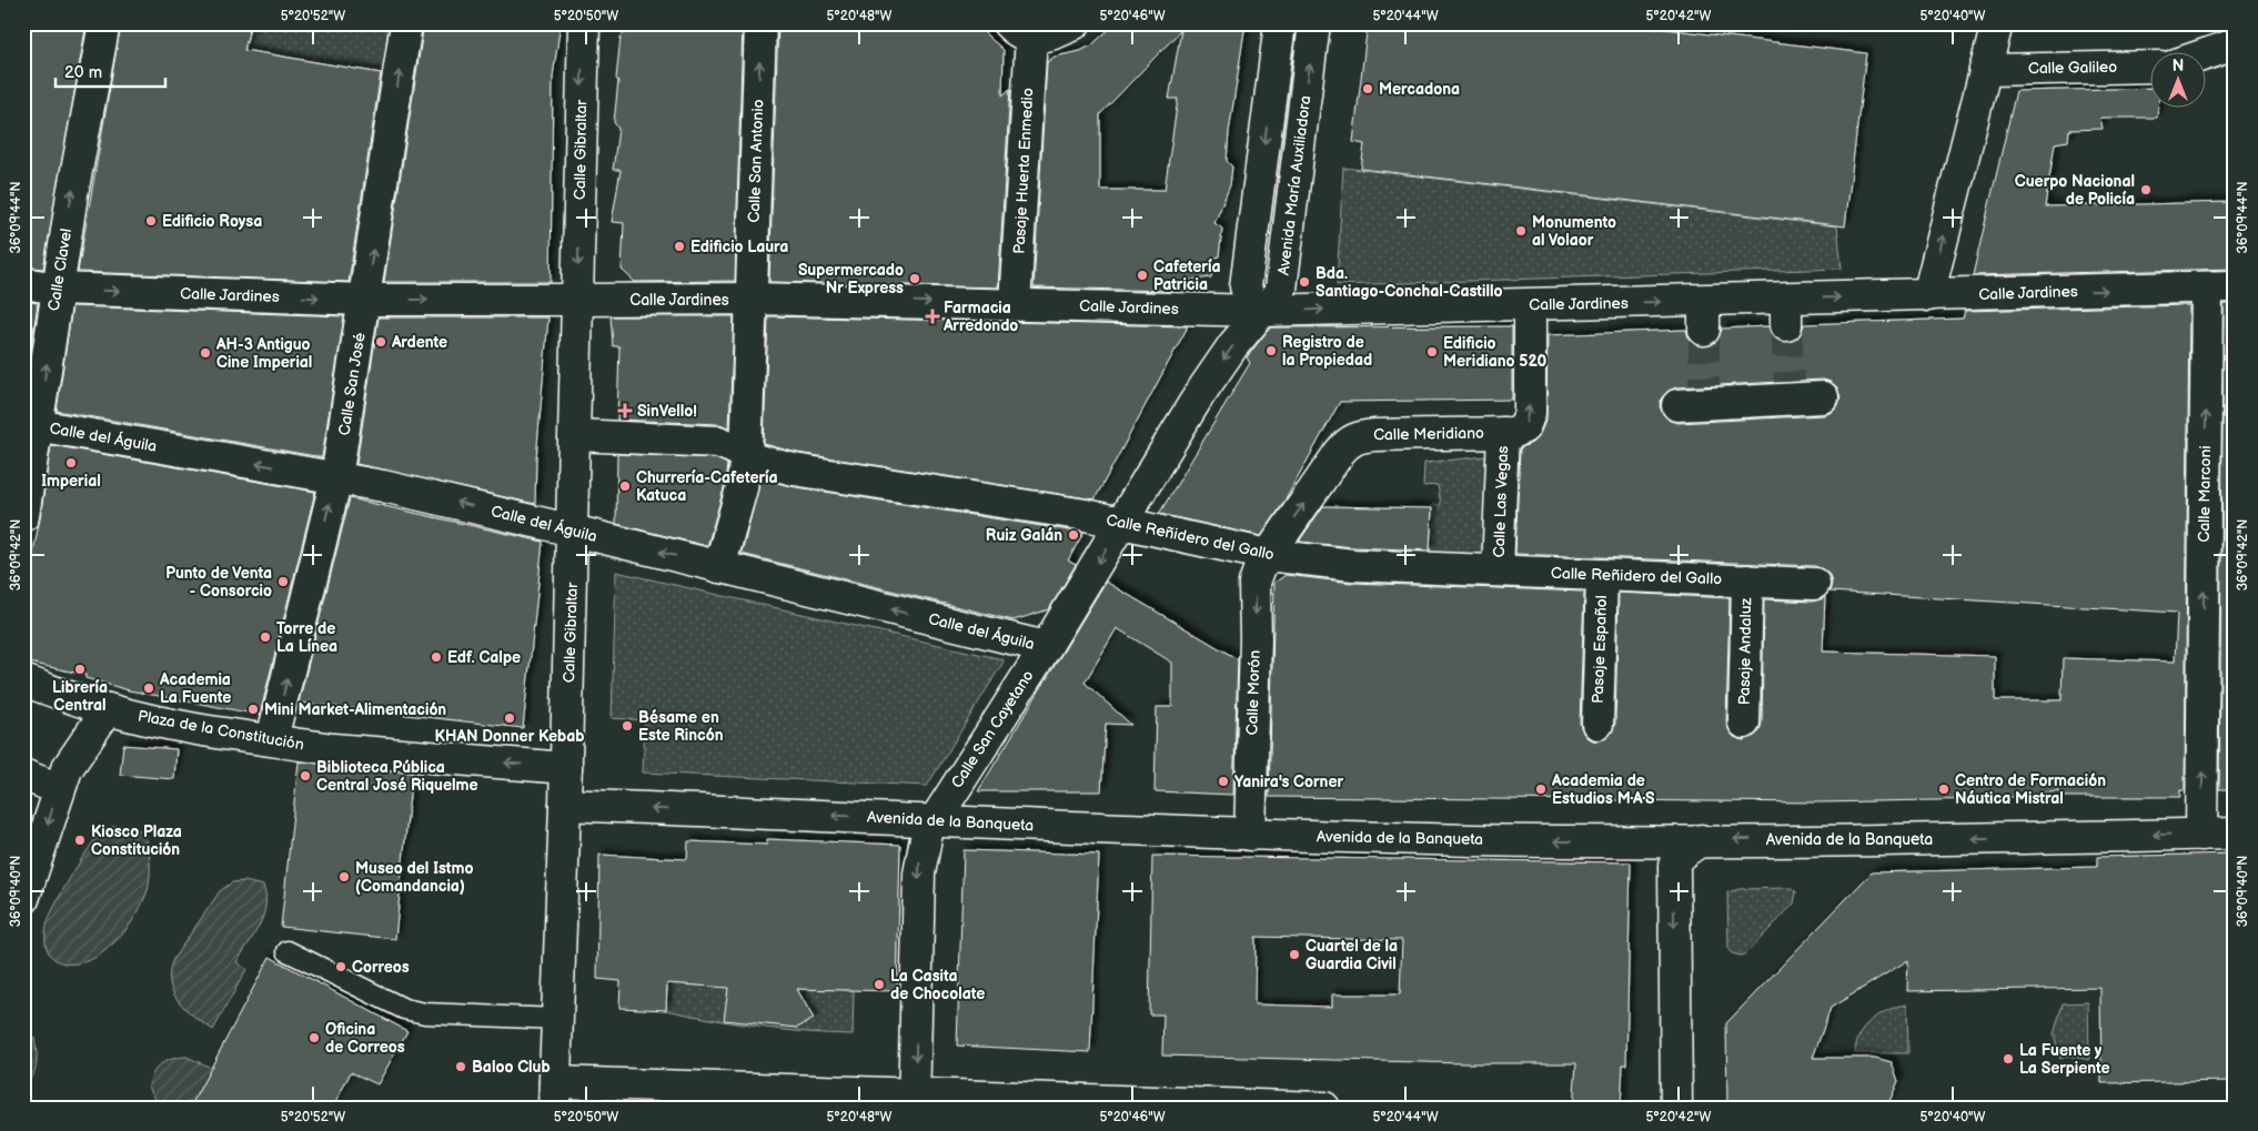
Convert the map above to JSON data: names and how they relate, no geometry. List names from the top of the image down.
{
  "streets": {
    "street": [
      "Calle Galileo",
      "Calle Gibraltar",
      "Calle San Antonio",
      "Pasaje Huerta Enmedio",
      "Avenida María Auxiliadora",
      "Calle Clavel",
      "Calle Jardines",
      "Calle San José",
      "Calle Meridiano",
      "Calle del Águila",
      "Calle Marconi",
      "Calle Las Vegas",
      "Calle Reñidero del Gallo",
      "Pasaje Español",
      "Pasaje Andaluz",
      "Calle Morón",
      "Calle San Cayetano",
      "Plaza de la Constitución",
      "Avenida de la Banqueta"
    ]
  },
  "crossings": [
    ["Calle Gibraltar", "Calle Jardines"],
    ["Calle Gibraltar", "Calle del Águila"],
    ["Calle Gibraltar", "Calle Reñidero del Gallo"],
    ["Calle Gibraltar", "Plaza de la Constitución"],
    ["Calle Gibraltar", "Avenida de la Banqueta"],
    ["Calle San Antonio", "Calle Jardines"],
    ["Calle San Antonio", "Calle del Águila"],
    ["Calle San Antonio", "Calle Reñidero del Gallo"],
    ["Pasaje Huerta Enmedio", "Calle Jardines"],
    ["Avenida María Auxiliadora", "Calle Jardines"],
    ["Avenida María Auxiliadora", "Calle San Cayetano"],
    ["Calle Clavel", "Calle Jardines"],
    ["Calle Clavel", "Calle del Águila"],
    ["Calle Jardines", "Calle San José"],
    ["Calle Jardines", "Calle Meridiano"],
    ["Calle Jardines", "Calle Marconi"],
    ["Calle Jardines", "Calle San Cayetano"],
    ["Calle San José", "Calle del Águila"],
    ["Calle San José", "Plaza de la Constitución"],
    ["Calle Meridiano", "Calle Las Vegas"],
    ["Calle Meridiano", "Calle Reñidero del Gallo"],
    ["Calle Meridiano", "Calle Morón"],
    ["Calle del Águila", "Calle San Cayetano"],
    ["Calle Marconi", "Avenida de la Banqueta"],
    ["Calle Las Vegas", "Calle Reñidero del Gallo"],
    ["Calle Reñidero del Gallo", "Pasaje Español"],
    ["Calle Reñidero del Gallo", "Pasaje Andaluz"],
    ["Calle Reñidero del Gallo", "Calle Morón"],
    ["Calle Reñidero del Gallo", "Calle San Cayetano"],
    ["Calle Morón", "Avenida de la Banqueta"],
    ["Calle San Cayetano", "Avenida de la Banqueta"]
  ],
  "one_way": [
    "Calle San Antonio",
    "Calle Clavel",
    "Calle Jardines",
    "Calle San José",
    "Calle Meridiano",
    "Calle del Águila",
    "Calle Marconi",
    "Calle Morón",
    "Calle San Cayetano",
    "Plaza de la Constitución",
    "Avenida de la Banqueta"
  ],
  "places": {
    "other": [
      "Mercadona",
      "Cuerpo Nacional de Policía",
      "Edificio Roysa",
      "Monumento al Volaor",
      "Edificio Laura",
      "Cafetería Patricia",
      "Supermercado Nr Express",
      "Bda. Santiago-Conchal-Castillo",
      "Ardente",
      "Registro de la Propiedad",
      "Edificio Meridiano 520",
      "AH-3 Antiguo Cine Imperial",
      "Imperial",
      "Churrería-Cafetería Katuca",
      "Ruiz Galán",
      "Punto de Venta - Consorcio",
      "Torre de La Línea",
      "Edf. Calpe",
      "Librería Central",
      "Academia La Fuente",
      "Mini Market-Alimentación",
      "KHAN Donner Kebab",
      "Bésame en Este Rincón",
      "Biblioteca Pública Central José Riquelme",
      "Yanira's Corner",
      "Academia de Estudios M·A·S",
      "Centro de Formación Náutica Mistral",
      "Kiosco Plaza Constitución",
      "Museo del Istmo (Comandancia)",
      "Cuartel de la Guardia Civil",
      "Correos",
      "La Casita de Chocolate",
      "Oficina de Correos",
      "La Fuente y La Serpiente",
      "Baloo Club"
    ],
    "health": ["Farmacia Arredondo", "SinVello!"]
  },
  "scale_bar": "20 m",
  "north": "top",
  "coordinates": [
    "5°20'52\"W",
    "5°20'50\"W",
    "5°20'48\"W",
    "5°20'46\"W",
    "5°20'44\"W",
    "5°20'42\"W",
    "5°20'40\"W",
    "36°09'44\"N",
    "36°09'42\"N",
    "36°09'40\"N"
  ]
}
